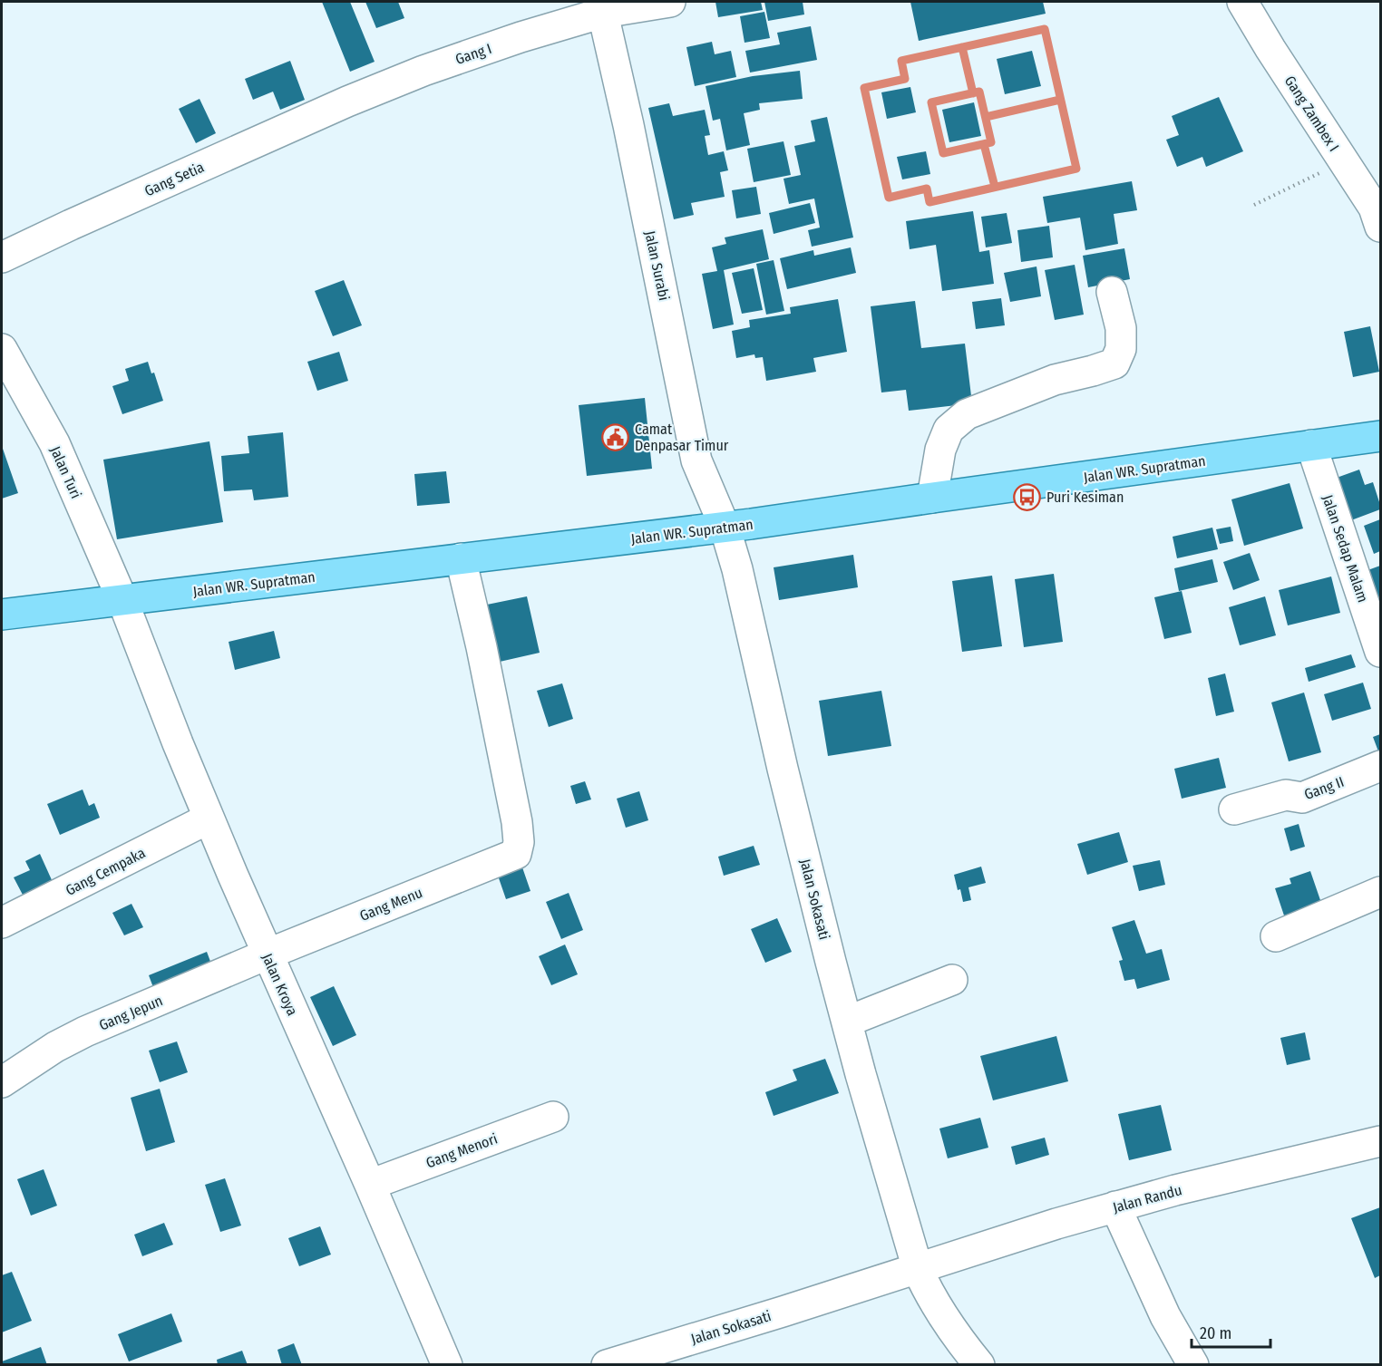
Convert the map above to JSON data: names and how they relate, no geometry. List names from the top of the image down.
{
  "streets": {
    "main road": ["Jalan WR. Supratman"],
    "street": [
      "Gang I",
      "Gang Zambex I",
      "Gang Setia",
      "Jalan Surabi",
      "Jalan Turi",
      "Jalan Sedap Malam",
      "Gang II",
      "Gang Cempaka",
      "Jalan Sokasati",
      "Gang Menu",
      "Jalan Kroya",
      "Gang Jepun",
      "Gang Menori",
      "Jalan Randu"
    ]
  },
  "crossings": [
    ["Gang I", "Gang Setia"],
    ["Gang I", "Jalan Surabi"],
    ["Jalan Surabi", "Jalan WR. Supratman"],
    ["Jalan Surabi", "Jalan Sokasati"],
    ["Jalan WR. Supratman", "Jalan Turi"],
    ["Jalan WR. Supratman", "Jalan Sedap Malam"],
    ["Jalan WR. Supratman", "Jalan Sokasati"],
    ["Jalan WR. Supratman", "Gang Menu"],
    ["Jalan WR. Supratman", "Jalan Kroya"],
    ["Jalan Turi", "Jalan Kroya"],
    ["Gang Cempaka", "Jalan Kroya"],
    ["Jalan Sokasati", "Jalan Randu"],
    ["Gang Menu", "Jalan Kroya"],
    ["Gang Menu", "Gang Jepun"],
    ["Jalan Kroya", "Gang Jepun"],
    ["Jalan Kroya", "Gang Menori"]
  ],
  "places": {
    "public building": ["Camat Denpasar Timur"],
    "bus stop": ["Puri Kesiman"]
  },
  "scale_bar": "20 m"
}
